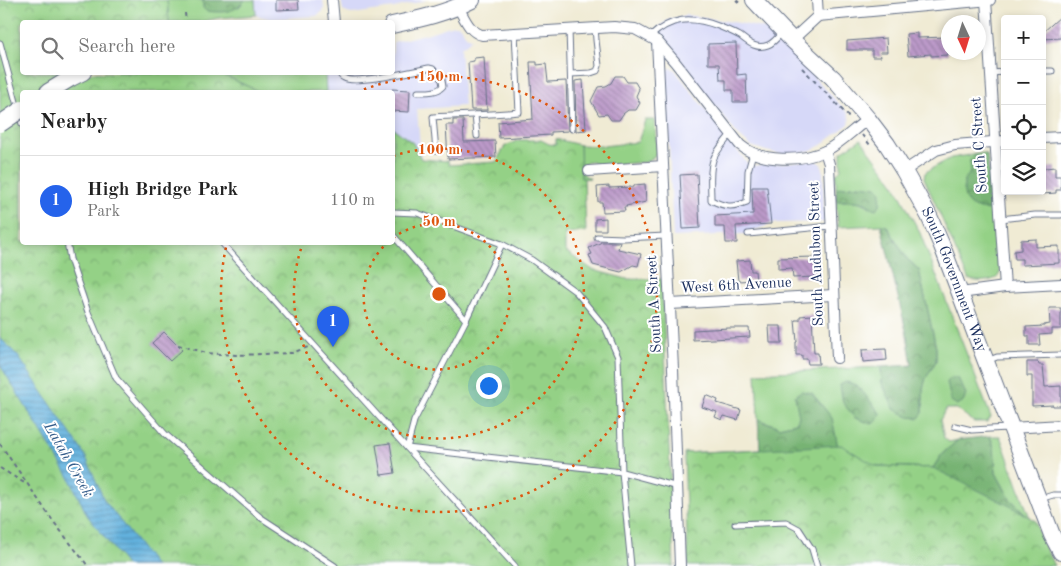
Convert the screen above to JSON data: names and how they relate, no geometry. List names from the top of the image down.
{
  "streets": {
    "main road": ["South Government Way"],
    "street": [
      "South C Street",
      "South Audubon Street",
      "West 6th Avenue",
      "South A Street"
    ]
  },
  "crossings": [
    ["South Audubon Street", "West 6th Avenue"],
    ["West 6th Avenue", "South A Street"]
  ],
  "water": ["Latah Creek"],
  "north": "bottom",
  "page": {
    "map_buttons": ["+", "−"],
    "search": "Search here",
    "heading": "Nearby",
    "list": [
      {
        "mark": "1",
        "name": "High Bridge Park",
        "note": "Park",
        "value": "110 m"
      }
    ],
    "pins": "1"
  },
  "rings": ["150 m", "100 m", "50 m"]
}
